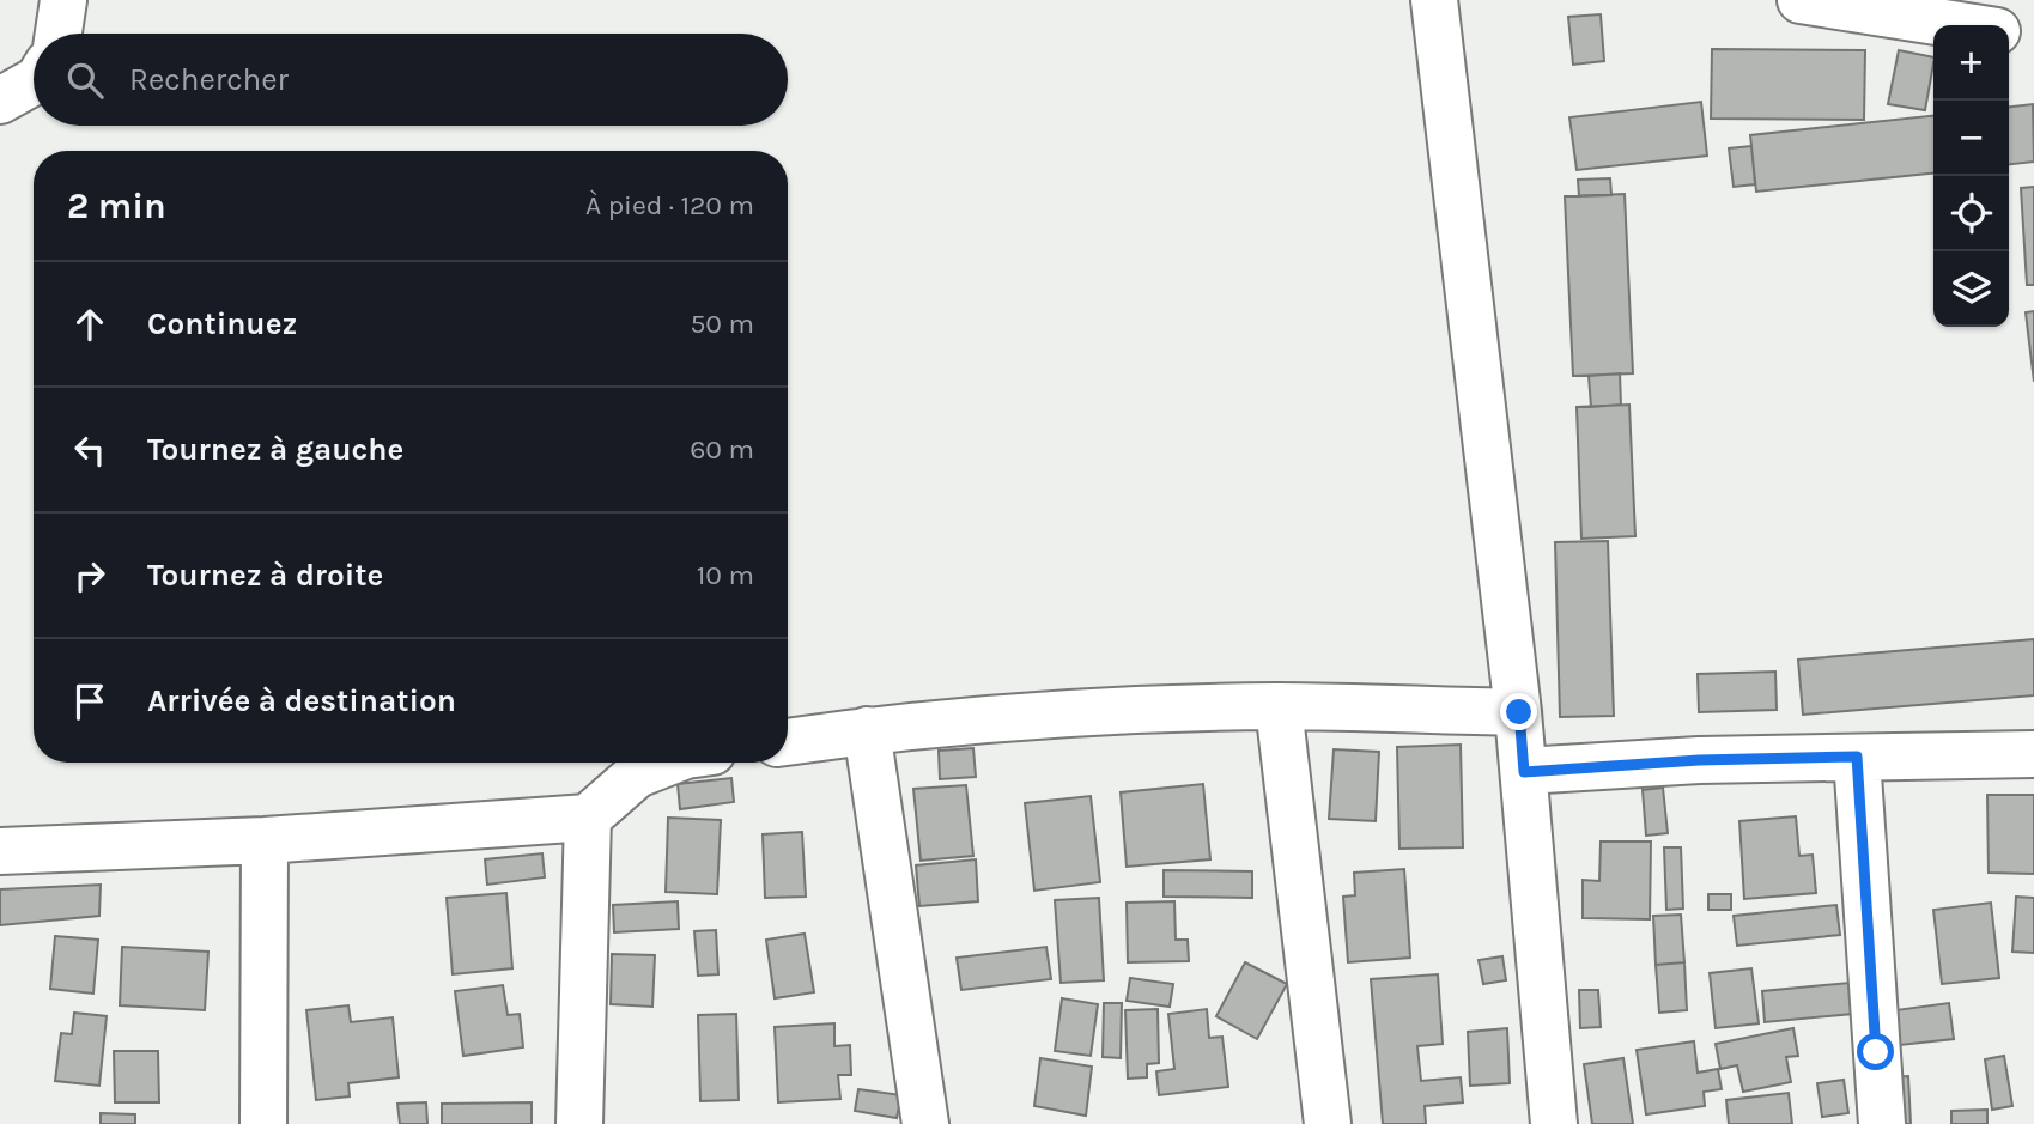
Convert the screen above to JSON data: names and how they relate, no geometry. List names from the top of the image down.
{
  "page": {
    "map_buttons": ["+", "−"],
    "search": "Rechercher",
    "heading": ["2 min", "À pied · 120 m"],
    "list": [
      ["Continuez", "50 m"],
      ["Tournez à gauche", "60 m"],
      ["Tournez à droite", "10 m"],
      "Arrivée à destination"
    ]
  }
}
